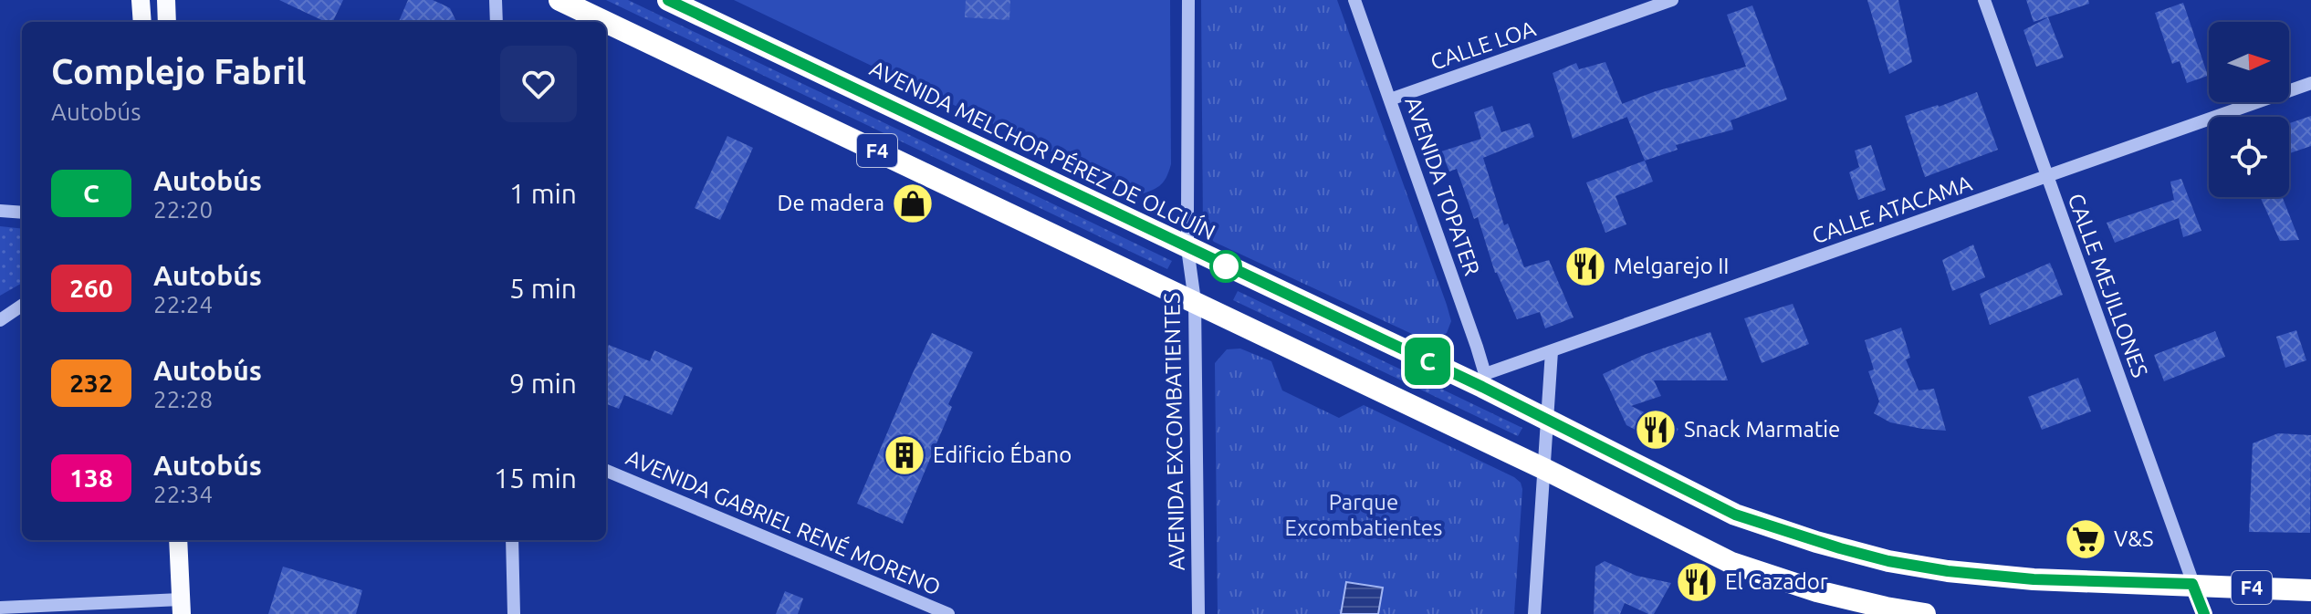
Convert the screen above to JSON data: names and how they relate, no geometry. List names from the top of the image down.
{
  "streets": {
    "highway": ["F4", "AVENIDA MELCHOR PÉREZ DE OLGUÍN"],
    "street": [
      "CALLE LOA",
      "AVENIDA TOPATER",
      "CALLE ATACAMA",
      "CALLE MEJILLONES",
      "AVENIDA EXCOMBATIENTES",
      "AVENIDA GABRIEL RENÉ MORENO"
    ]
  },
  "crossings": [
    ["CALLE LOA", "AVENIDA TOPATER"],
    ["F4", "AVENIDA EXCOMBATIENTES"],
    ["AVENIDA MELCHOR PÉREZ DE OLGUÍN", "AVENIDA TOPATER"],
    ["AVENIDA MELCHOR PÉREZ DE OLGUÍN", "CALLE ATACAMA"],
    ["AVENIDA MELCHOR PÉREZ DE OLGUÍN", "CALLE MEJILLONES"],
    ["AVENIDA MELCHOR PÉREZ DE OLGUÍN", "AVENIDA EXCOMBATIENTES"],
    ["AVENIDA TOPATER", "CALLE ATACAMA"],
    ["CALLE ATACAMA", "CALLE MEJILLONES"]
  ],
  "parks": ["Parque Excombatientes"],
  "places": {
    "shop": ["De madera"],
    "restaurant": ["Melgarejo II", "Snack Marmatie", "El Cazador"],
    "building": ["Edificio Ébano"],
    "supermarket": ["V&S"]
  },
  "lines": ["bus line C"],
  "north": "right",
  "page": {
    "on_map": "C",
    "heading": ["Complejo Fabril", "Autobús"],
    "list": [
      {
        "mark": "C",
        "name": "Autobús",
        "note": "22:20",
        "value": "1 min"
      },
      {
        "mark": "260",
        "name": "Autobús",
        "note": "22:24",
        "value": "5 min"
      },
      {
        "mark": "232",
        "name": "Autobús",
        "note": "22:28",
        "value": "9 min"
      },
      {
        "mark": "138",
        "name": "Autobús",
        "note": "22:34",
        "value": "15 min"
      }
    ]
  }
}
